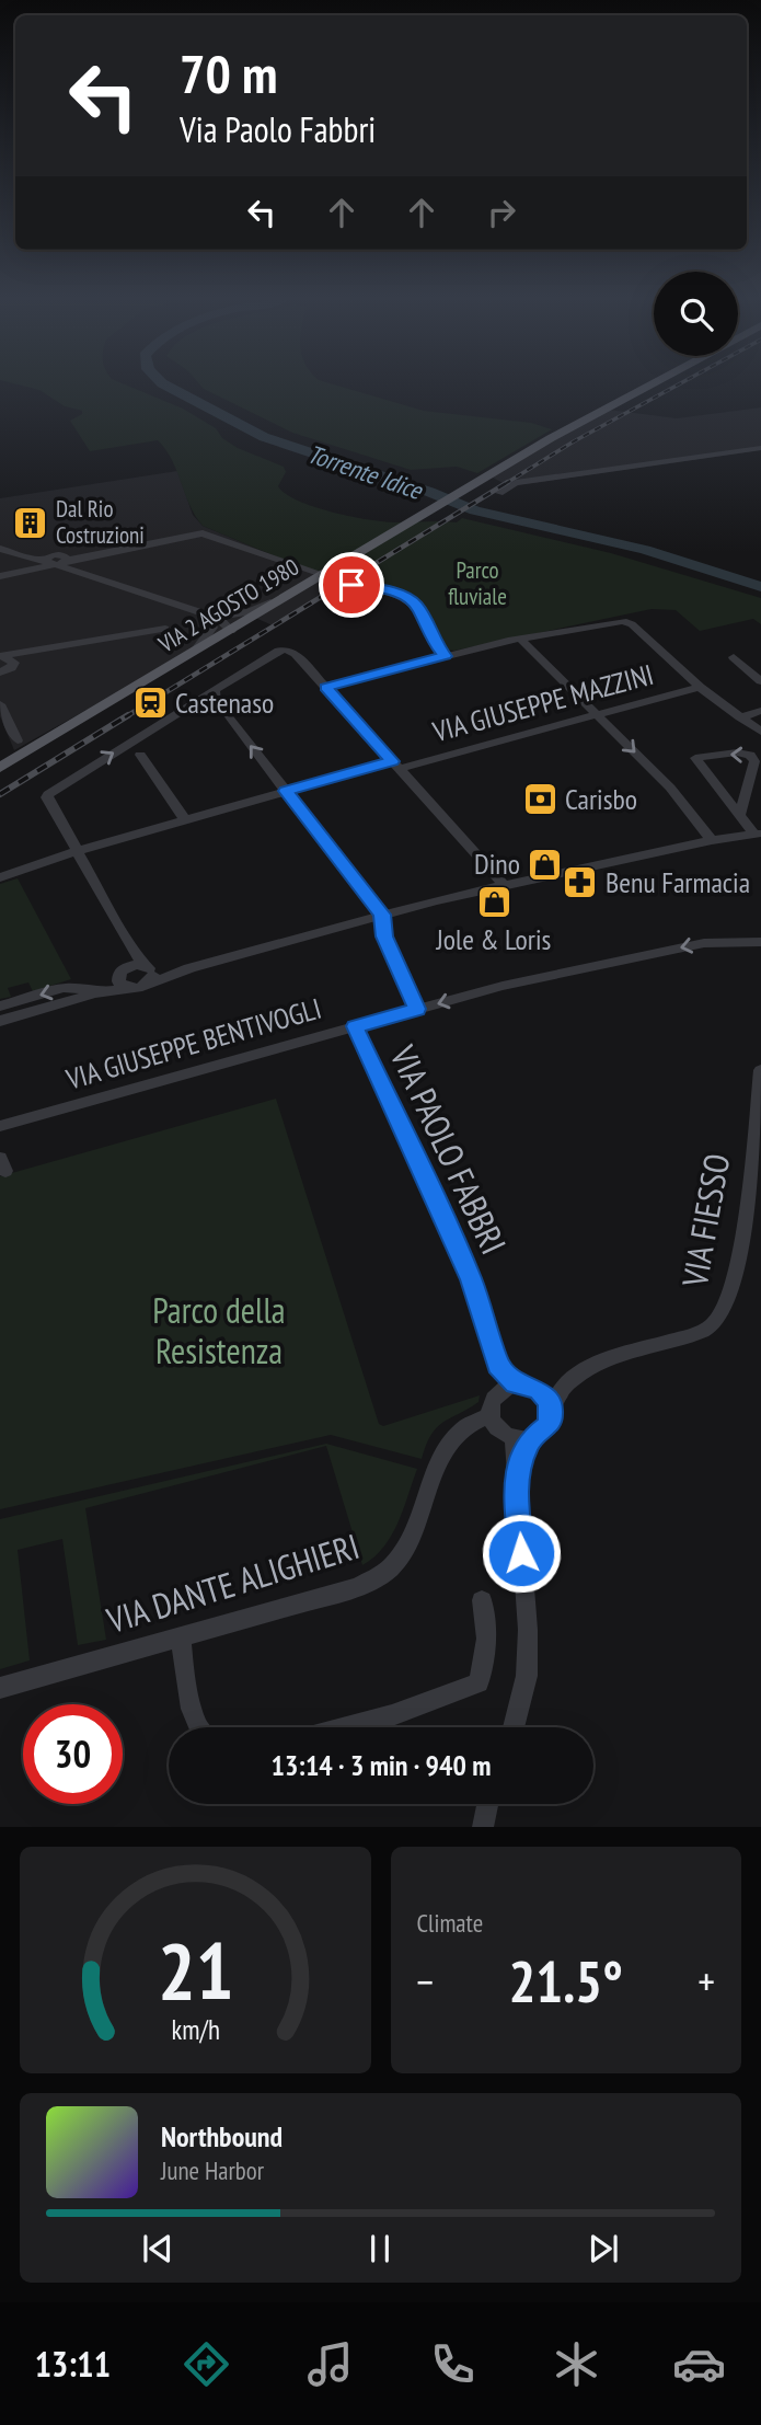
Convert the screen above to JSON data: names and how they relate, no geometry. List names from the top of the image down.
{
  "streets": {
    "main road": ["VIA 2 AGOSTO 1980"],
    "street": [
      "VIA GIUSEPPE MAZZINI",
      "VIA GIUSEPPE BENTIVOGLI",
      "VIA PAOLO FABBRI",
      "VIA FIESSO",
      "VIA DANTE ALIGHIERI"
    ]
  },
  "crossings": [
    ["VIA GIUSEPPE BENTIVOGLI", "VIA PAOLO FABBRI"],
    ["VIA FIESSO", "VIA DANTE ALIGHIERI"]
  ],
  "water": ["Torrente Idice"],
  "parks": ["Parco fluviale", "Parco della Resistenza"],
  "places": {
    "building": ["Dal Rio Costruzioni"],
    "station": ["Castenaso"],
    "bank": ["Carisbo"],
    "shop": ["Dino", "Jole & Loris"],
    "pharmacy": ["Benu Farmacia"]
  },
  "page": {
    "turn": ["70 m", "Via Paolo Fabbri"],
    "limit": "30",
    "trip": "13:14 · 3 min · 940 m",
    "tile": "Climate",
    "heat": ["−", "21.5°", "+"],
    "song": ["Northbound", "June Harbor"],
    "tabs": "13:11",
    "gauge": ["21", "km/h"]
  }
}
